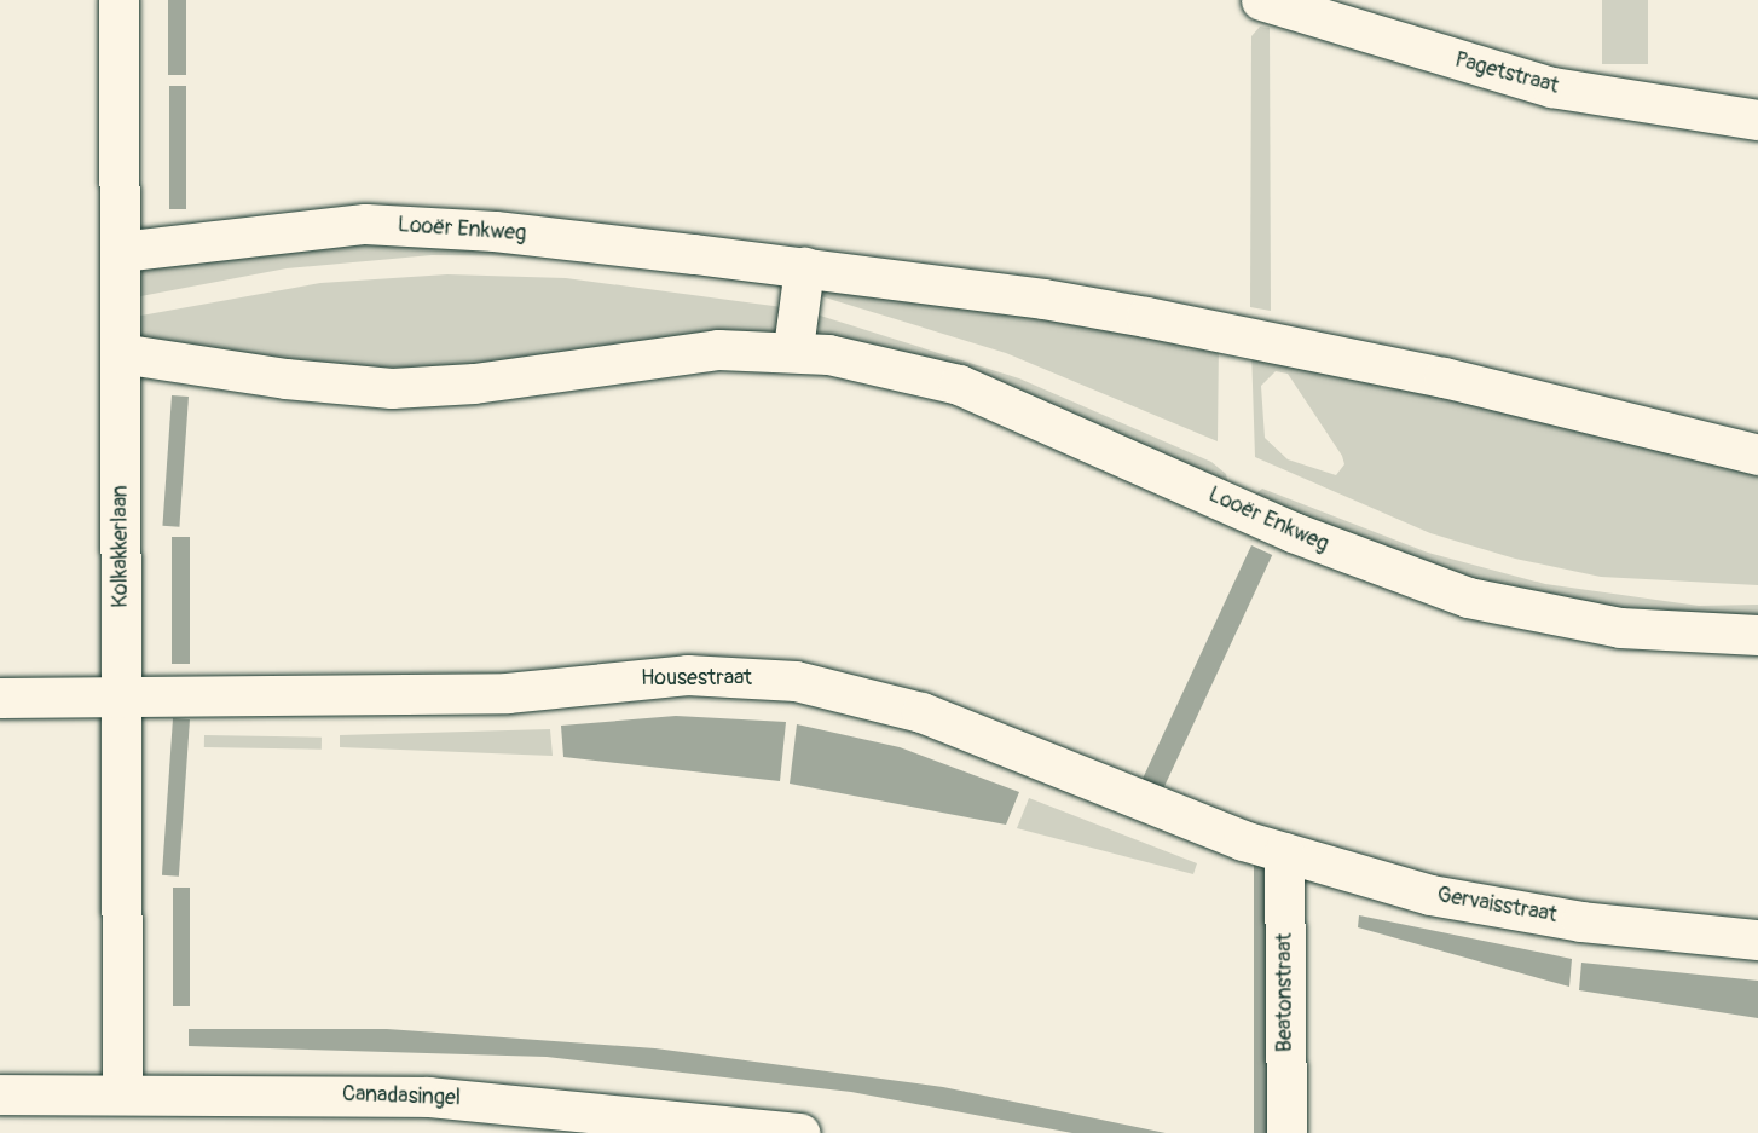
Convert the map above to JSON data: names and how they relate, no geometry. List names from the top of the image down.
{
  "streets": {
    "street": [
      "Pagetstraat",
      "Looër Enkweg",
      "Kolkakkerlaan",
      "Housestraat",
      "Gervaisstraat",
      "Beatonstraat",
      "Canadasingel"
    ]
  },
  "crossings": [
    ["Looër Enkweg", "Kolkakkerlaan"],
    ["Kolkakkerlaan", "Housestraat"],
    ["Kolkakkerlaan", "Canadasingel"],
    ["Housestraat", "Gervaisstraat"],
    ["Gervaisstraat", "Beatonstraat"]
  ]
}
